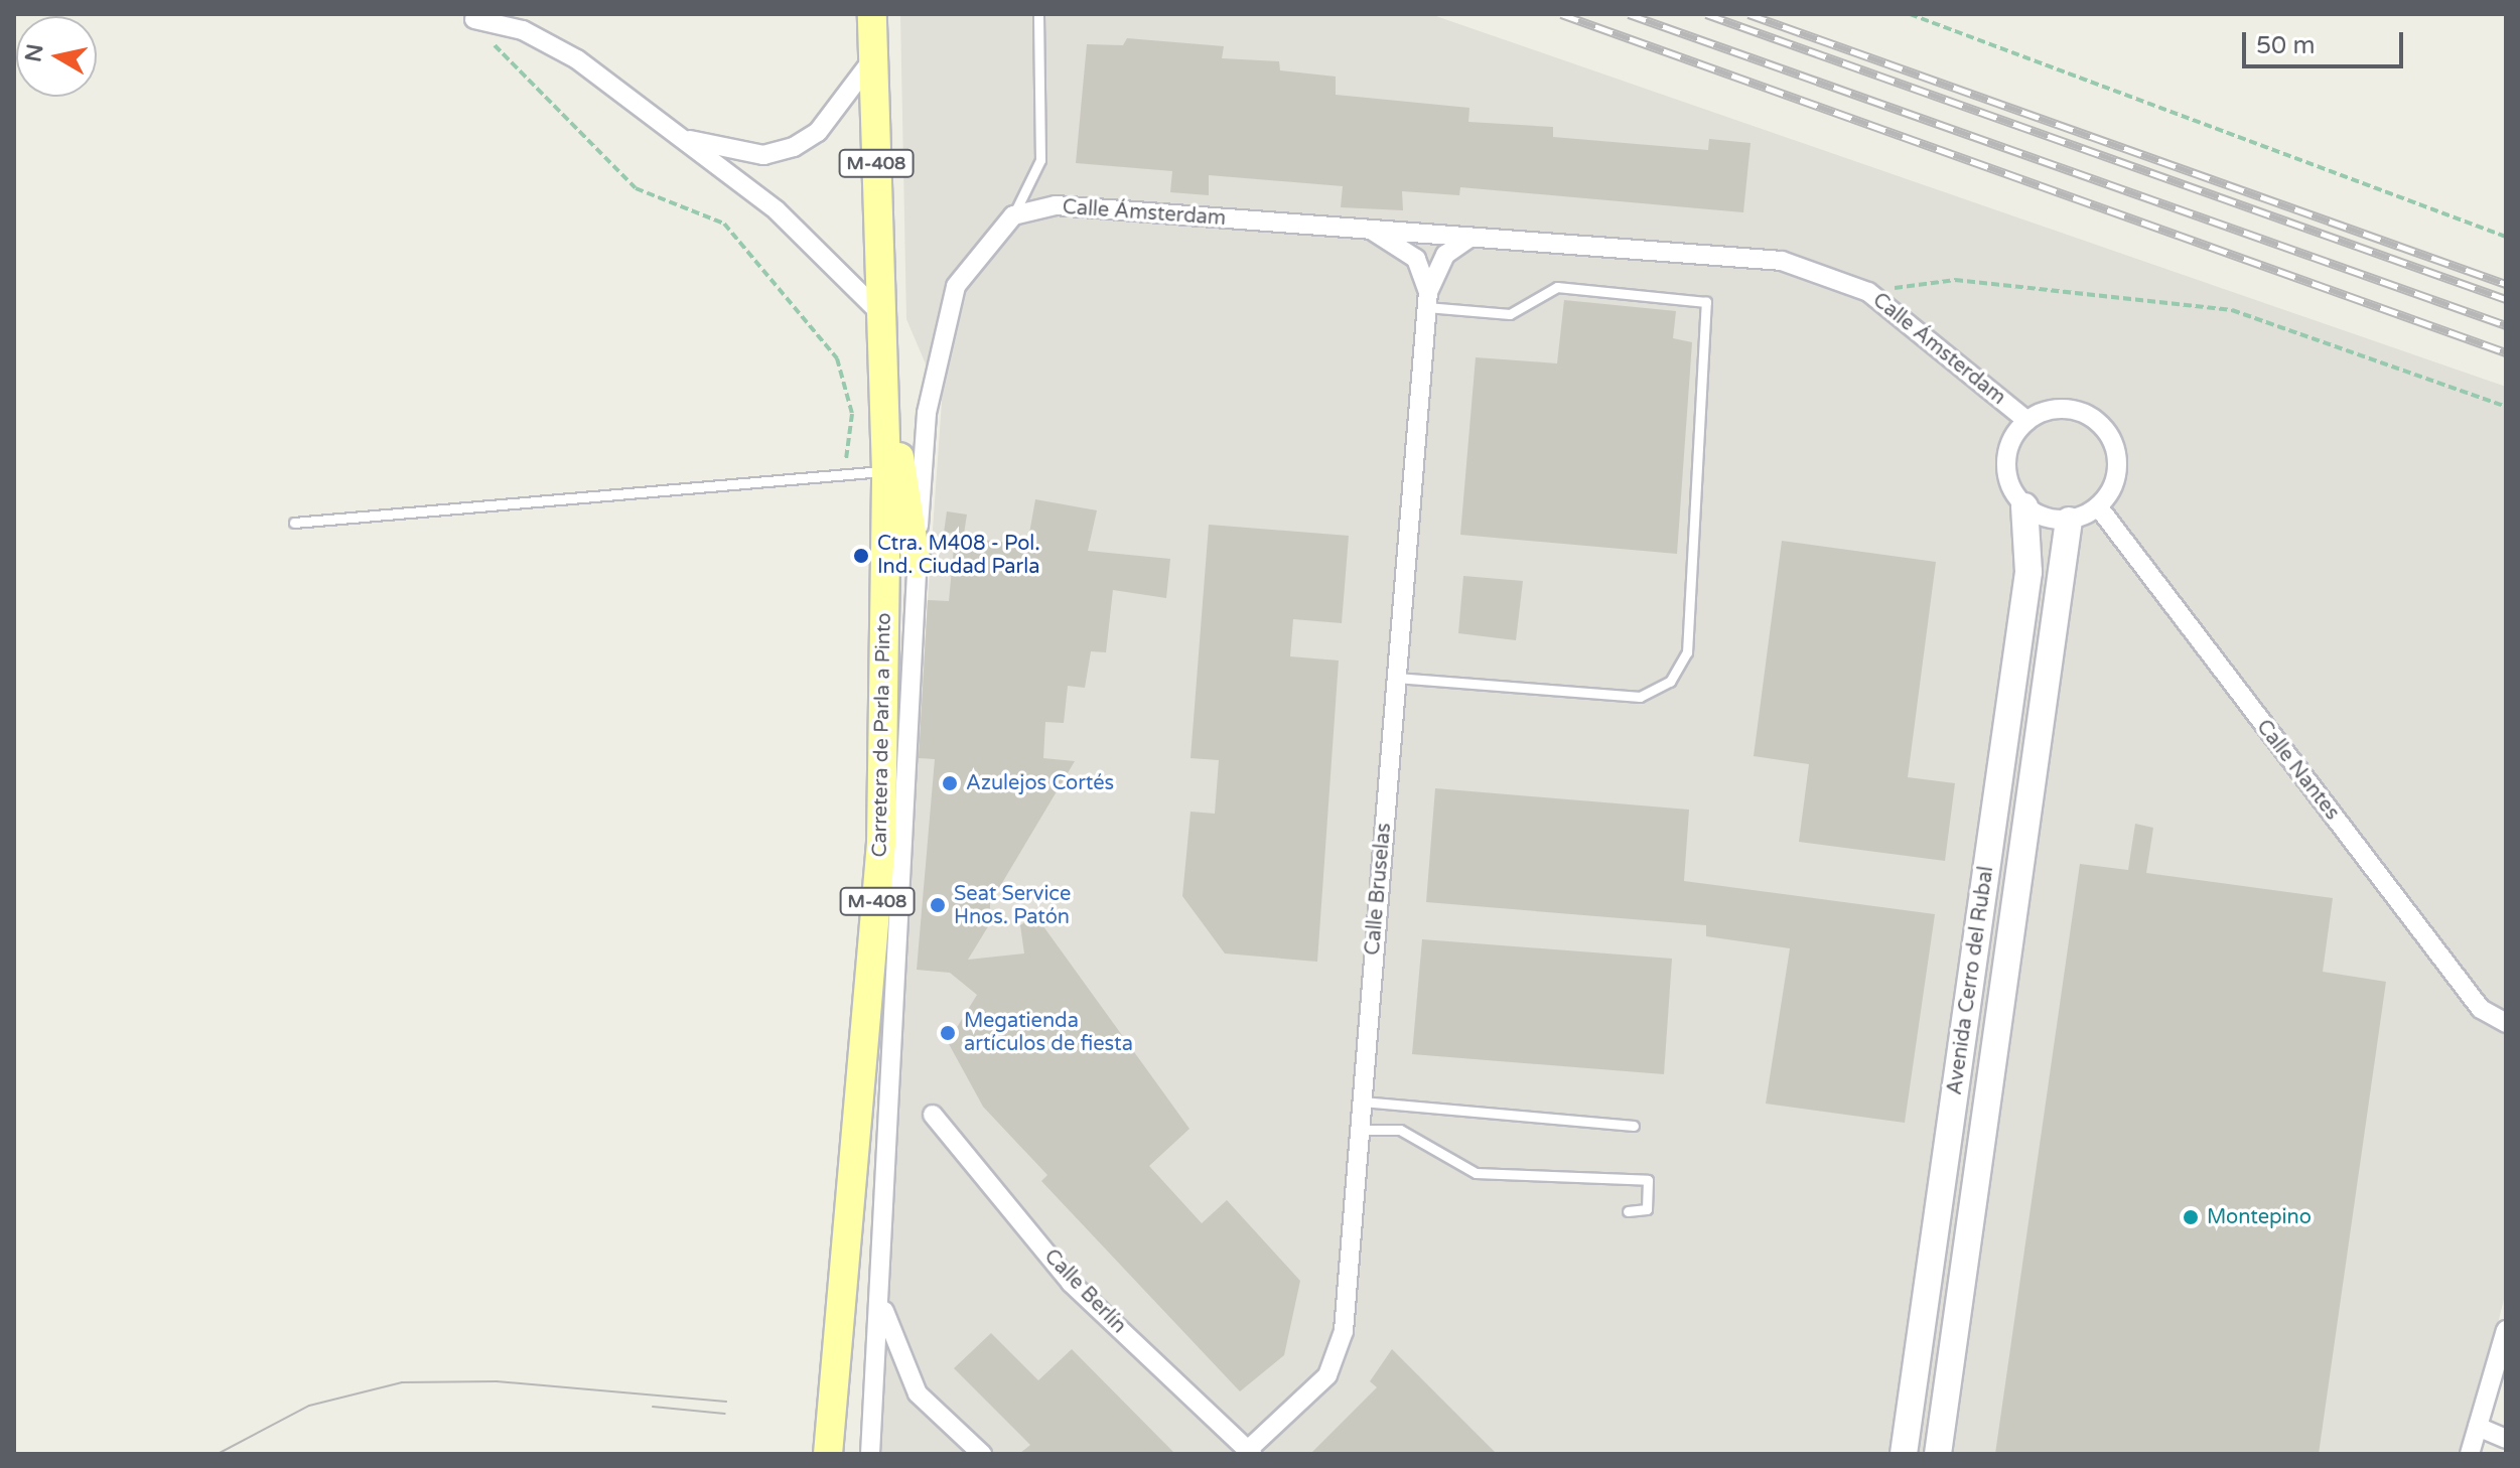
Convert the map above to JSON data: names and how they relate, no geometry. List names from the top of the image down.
{
  "streets": {
    "main road": ["M-408", "Carretera de Parla a Pinto"],
    "street": [
      "Calle Ámsterdam",
      "Calle Nantes",
      "Calle Bruselas",
      "Avenida Cerro del Rubal",
      "Calle Berlín"
    ]
  },
  "crossings": [
    ["M-408", "Carretera de Parla a Pinto"],
    ["Calle Ámsterdam", "Calle Nantes"],
    ["Calle Ámsterdam", "Avenida Cerro del Rubal"],
    ["Calle Nantes", "Avenida Cerro del Rubal"],
    ["Calle Bruselas", "Calle Berlín"]
  ],
  "places": [
    "Ctra. M408 - Pol. Ind. Ciudad Parla",
    "Azulejos Cortés",
    "Seat Service Hnos. Patón",
    "Megatienda artículos de fiesta",
    "Montepino"
  ],
  "scale_bar": "50 m",
  "north": "left"
}
